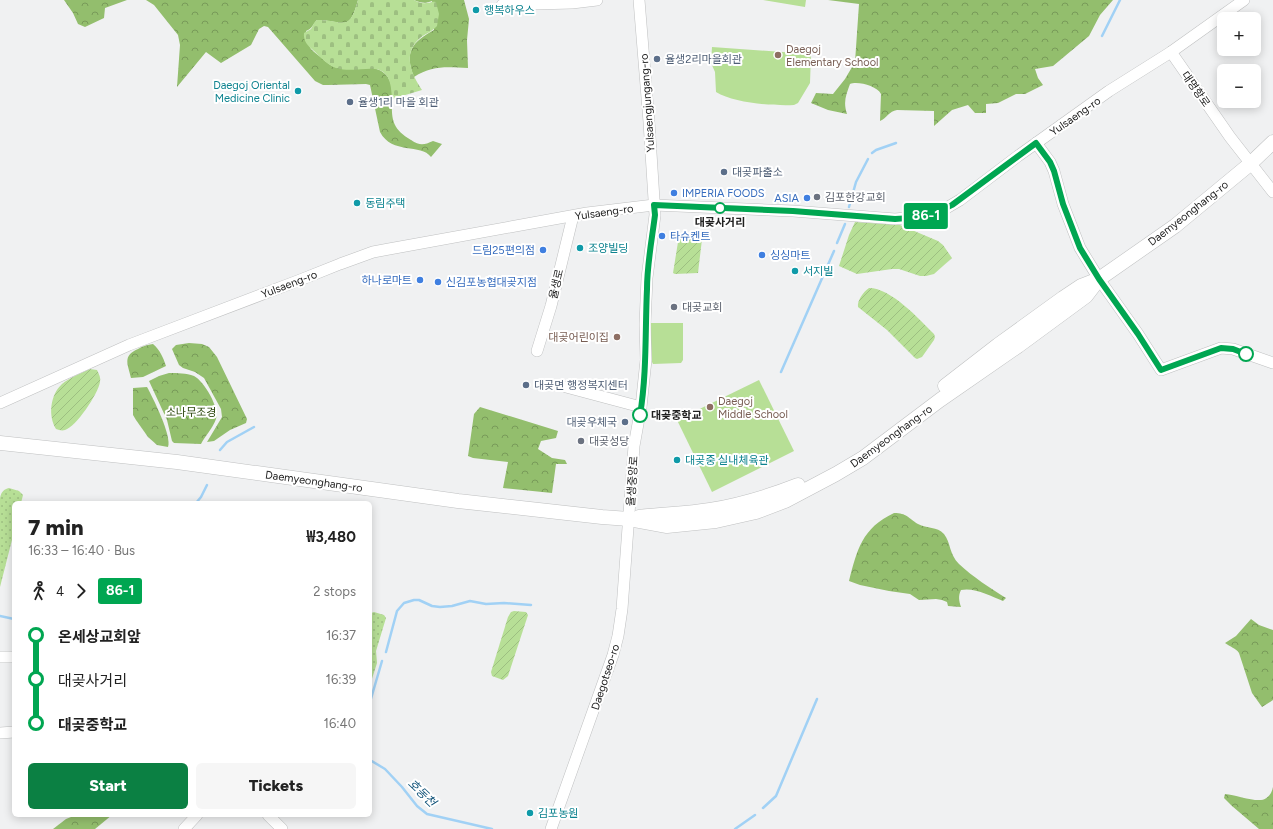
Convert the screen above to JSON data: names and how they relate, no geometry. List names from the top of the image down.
{
  "streets": {
    "main road": ["Daemyeonghang-ro"],
    "street": [
      "대명항로",
      "Yulsaengjungang-ro",
      "Yulsaeng-ro",
      "율생로",
      "율생중앙로",
      "Daegotseo-ro"
    ]
  },
  "crossings": [
    ["대명항로", "Yulsaeng-ro"],
    ["대명항로", "Daemyeonghang-ro"],
    ["Yulsaengjungang-ro", "Yulsaeng-ro"],
    ["Yulsaengjungang-ro", "율생중앙로"],
    ["Yulsaeng-ro", "율생로"],
    ["Yulsaeng-ro", "율생중앙로"],
    ["Daemyeonghang-ro", "율생중앙로"],
    ["Daemyeonghang-ro", "Daegotseo-ro"],
    ["율생중앙로", "Daegotseo-ro"]
  ],
  "water": ["호동천"],
  "parks": ["소나무조경"],
  "places": [
    "행복하우스",
    "Daegoj Elementary School",
    "율생2리마을회관",
    "Daegoj Oriental Medicine Clinic",
    "율생1리 마을 회관",
    "대곶파출소",
    "IMPERIA FOODS",
    "김포한강교회",
    "ASIA",
    "동림주택",
    "대곶사거리",
    "타슈켄트",
    "조양빌딩",
    "드림25편의점",
    "싱싱마트",
    "서지빌",
    "하나로마트",
    "신김포농협대곶지점",
    "대곶교회",
    "대곶어린이집",
    "대곶면 행정복지센터",
    "Daegoj Middle School",
    "대곶중학교",
    "대곶우체국",
    "대곶성당",
    "대곶중 실내체육관",
    "김포농원"
  ],
  "lines": ["bus line 86-1"],
  "page": {
    "on_map": "86-1",
    "map_buttons": ["+", "−"],
    "heading": ["7 min", "16:33 – 16:40 · Bus", "₩3,480"],
    "legs": ["4", "86-1", "2 stops"],
    "list": [
      {
        "name": "온세상교회앞",
        "value": "16:37"
      },
      {
        "name": "대곶사거리",
        "value": "16:39"
      },
      {
        "name": "대곶중학교",
        "value": "16:40"
      }
    ],
    "buttons": ["Start", "Tickets"]
  }
}
